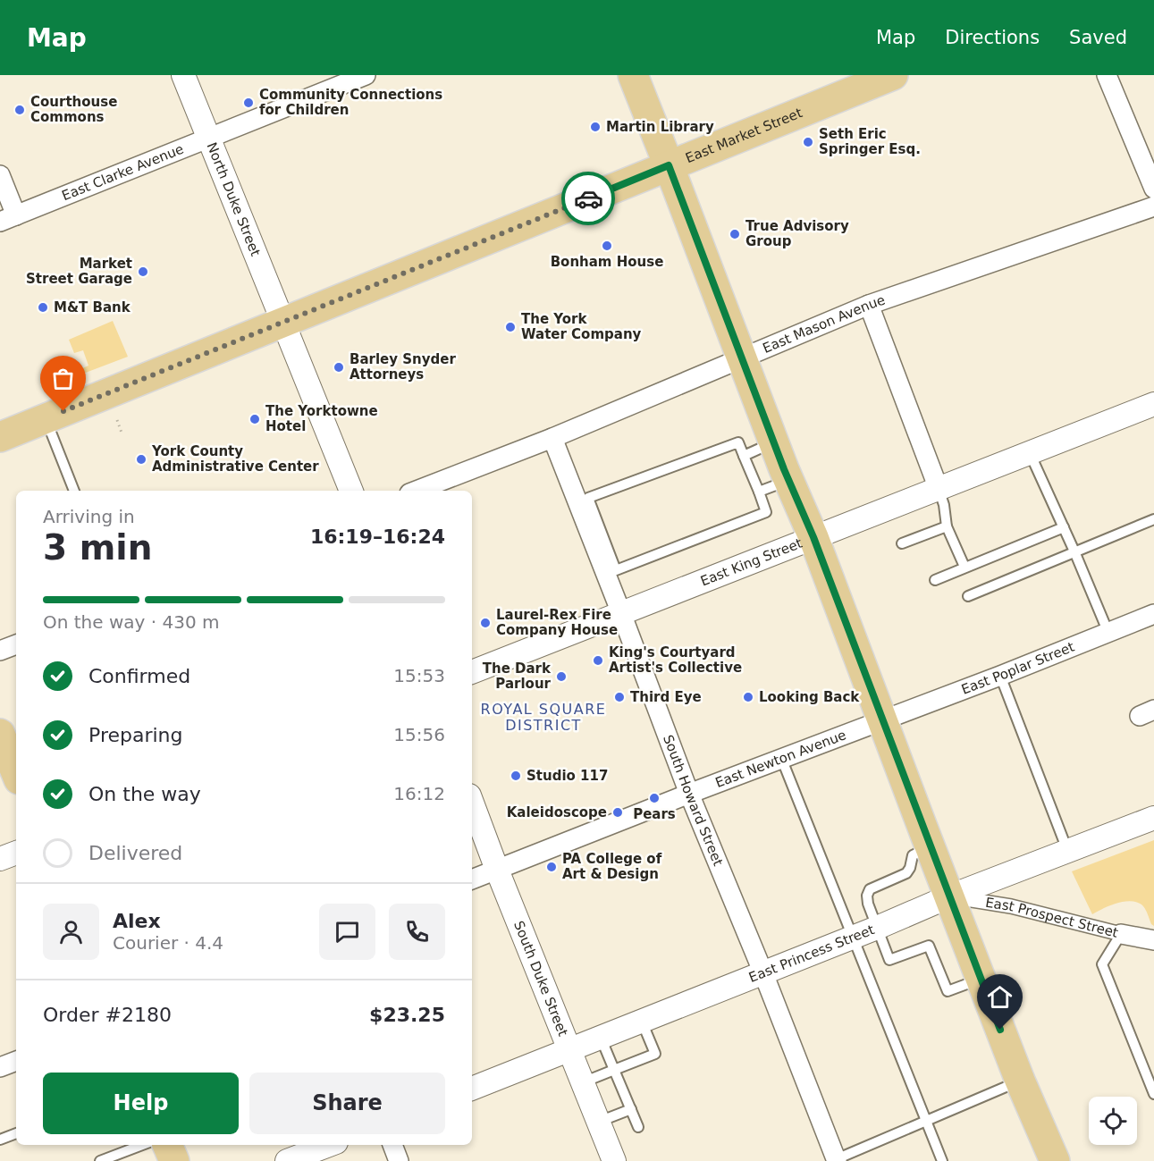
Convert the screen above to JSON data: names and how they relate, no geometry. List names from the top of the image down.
{
  "streets": {
    "main road": ["East Market Street"],
    "street": [
      "East Clarke Avenue",
      "North Duke Street",
      "East Mason Avenue",
      "East King Street",
      "East Poplar Street",
      "East Newton Avenue",
      "South Howard Street",
      "East Prospect Street",
      "East Princess Street",
      "South Duke Street"
    ]
  },
  "crossings": [
    ["East Market Street", "North Duke Street"],
    ["East Clarke Avenue", "North Duke Street"],
    ["East Mason Avenue", "South Howard Street"],
    ["East King Street", "South Howard Street"],
    ["East Poplar Street", "East Newton Avenue"],
    ["East Newton Avenue", "South Howard Street"],
    ["East Newton Avenue", "South Duke Street"],
    ["South Howard Street", "East Princess Street"],
    ["East Prospect Street", "East Princess Street"],
    ["East Princess Street", "South Duke Street"]
  ],
  "districts": ["ROYAL SQUARE DISTRICT"],
  "places": [
    "Community Connections for Children",
    "Courthouse Commons",
    "Martin Library",
    "Seth Eric Springer Esq.",
    "True Advisory Group",
    "Bonham House",
    "Market Street Garage",
    "M&T Bank",
    "The York Water Company",
    "Barley Snyder Attorneys",
    "The Yorktowne Hotel",
    "York County Administrative Center",
    "Laurel-Rex Fire Company House",
    "King's Courtyard Artist's Collective",
    "The Dark Parlour",
    "Third Eye",
    "Looking Back",
    "Studio 117",
    "Pears",
    "Kaleidoscope",
    "PA College of Art & Design"
  ],
  "page": {
    "header": "Map",
    "nav": ["Map", "Directions", "Saved"],
    "heading": ["3 min", "Arriving in", "16:19–16:24"],
    "panel": [
      "Alex",
      "Courier · 4.4",
      "Order #2180",
      "$23.25"
    ],
    "bar": "On the way · 430 m",
    "list": [
      ["Confirmed", "15:53"],
      ["Preparing", "15:56"],
      ["On the way", "16:12"],
      "Delivered"
    ],
    "buttons": ["Help", "Share"]
  }
}
